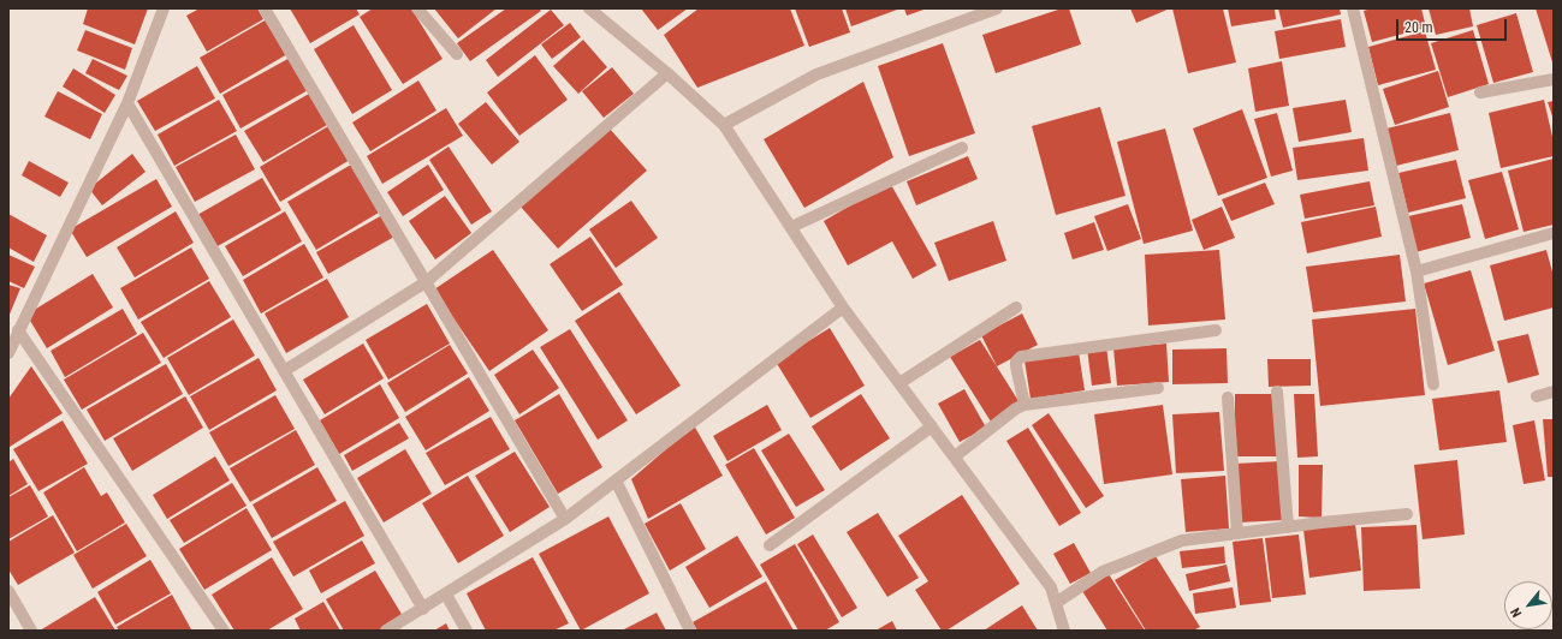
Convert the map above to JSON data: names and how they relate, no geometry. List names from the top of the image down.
{
  "scale_bar": "20 m",
  "north": "bottom left"
}
